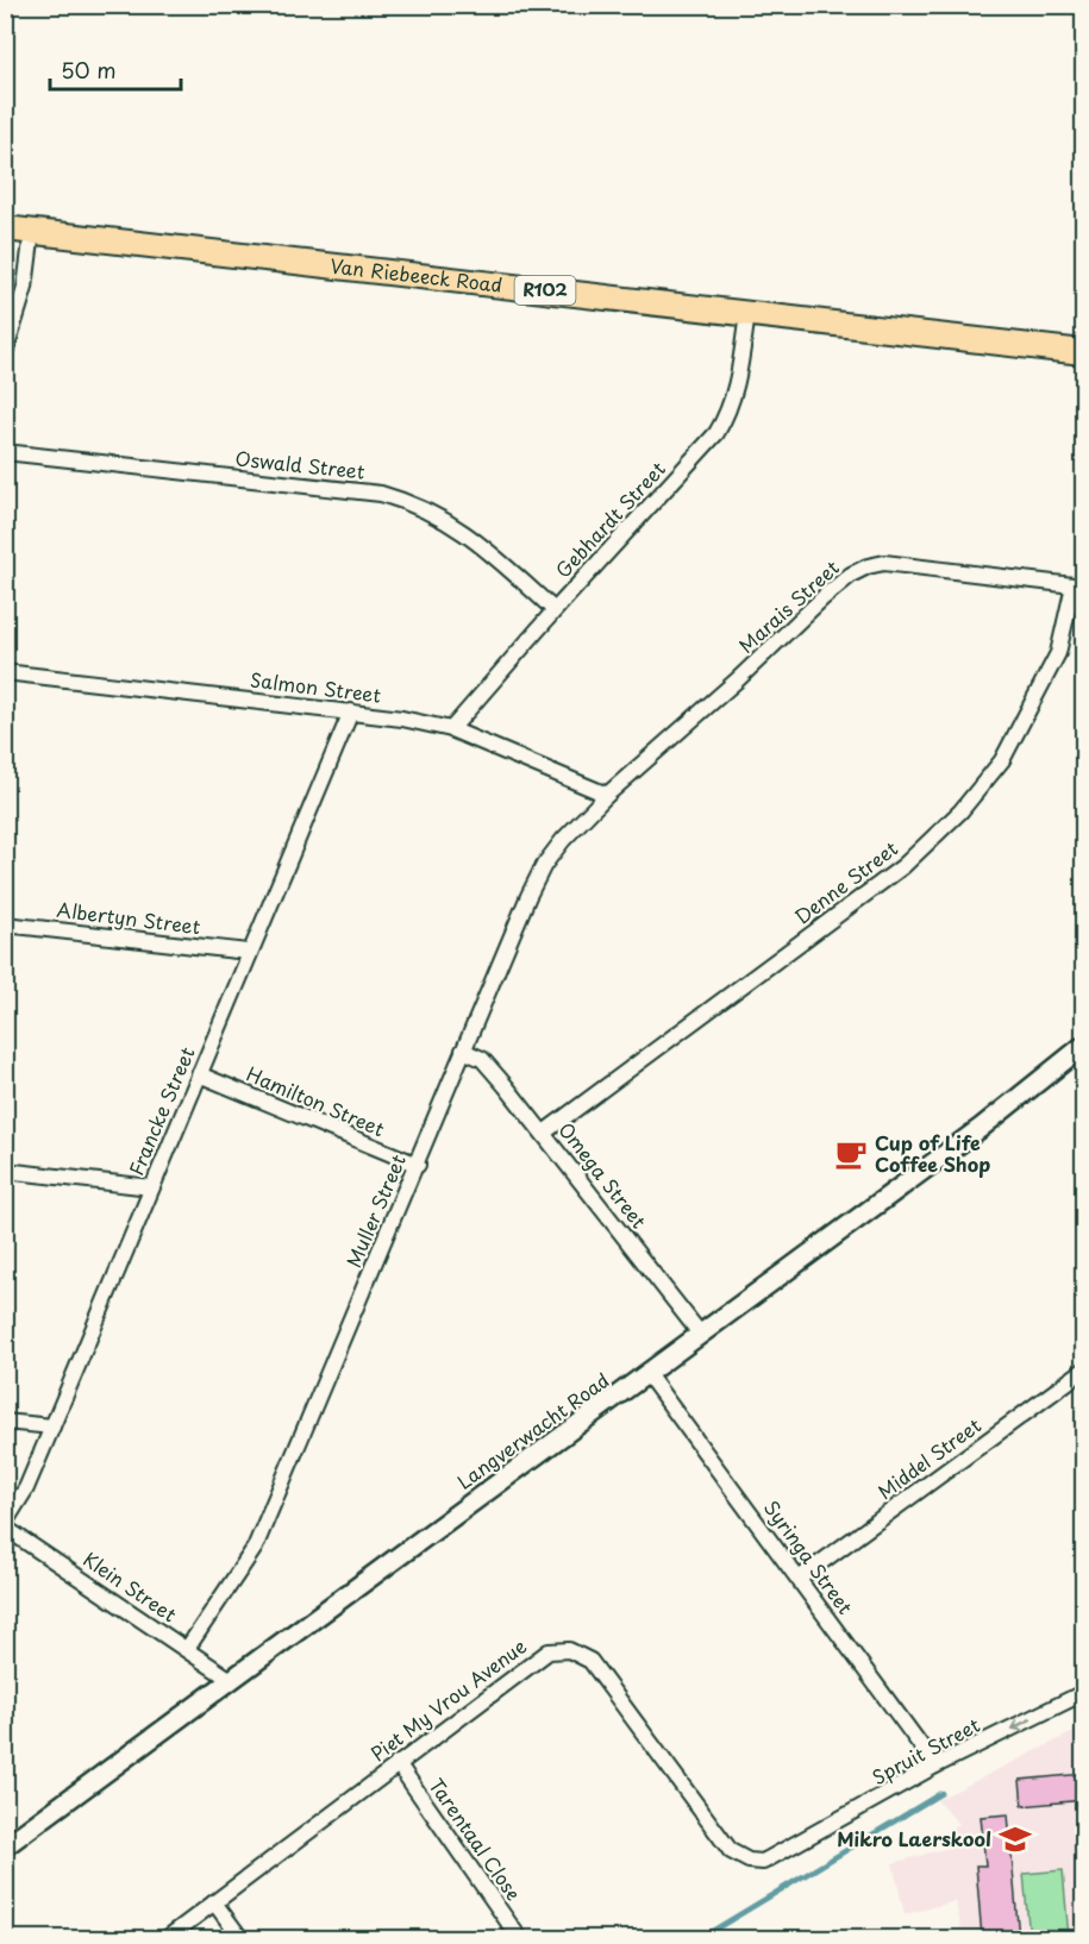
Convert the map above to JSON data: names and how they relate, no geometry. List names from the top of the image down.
{
  "streets": {
    "main road": ["Van Riebeeck Road", "R102"],
    "street": [
      "Oswald Street",
      "Gebhardt Street",
      "Marais Street",
      "Salmon Street",
      "Denne Street",
      "Albertyn Street",
      "Hamilton Street",
      "Francke Street",
      "Omega Street",
      "Muller Street",
      "Langverwacht Road",
      "Middel Street",
      "Syringa Street",
      "Klein Street",
      "Piet My Vrou Avenue",
      "Spruit Street",
      "Tarentaal Close"
    ]
  },
  "crossings": [
    ["Van Riebeeck Road", "Gebhardt Street"],
    ["Oswald Street", "Gebhardt Street"],
    ["Gebhardt Street", "Salmon Street"],
    ["Marais Street", "Salmon Street"],
    ["Marais Street", "Denne Street"],
    ["Marais Street", "Muller Street"],
    ["Salmon Street", "Francke Street"],
    ["Salmon Street", "Muller Street"],
    ["Denne Street", "Omega Street"],
    ["Albertyn Street", "Francke Street"],
    ["Hamilton Street", "Francke Street"],
    ["Hamilton Street", "Muller Street"],
    ["Francke Street", "Klein Street"],
    ["Omega Street", "Muller Street"],
    ["Omega Street", "Langverwacht Road"],
    ["Muller Street", "Klein Street"],
    ["Langverwacht Road", "Syringa Street"],
    ["Langverwacht Road", "Klein Street"],
    ["Middel Street", "Syringa Street"],
    ["Syringa Street", "Spruit Street"],
    ["Piet My Vrou Avenue", "Spruit Street"],
    ["Piet My Vrou Avenue", "Tarentaal Close"]
  ],
  "one_way": ["Spruit Street"],
  "places": {
    "cafe": ["Cup of Life Coffee Shop"],
    "school or university": ["Mikro Laerskool"]
  },
  "scale_bar": "50 m"
}
